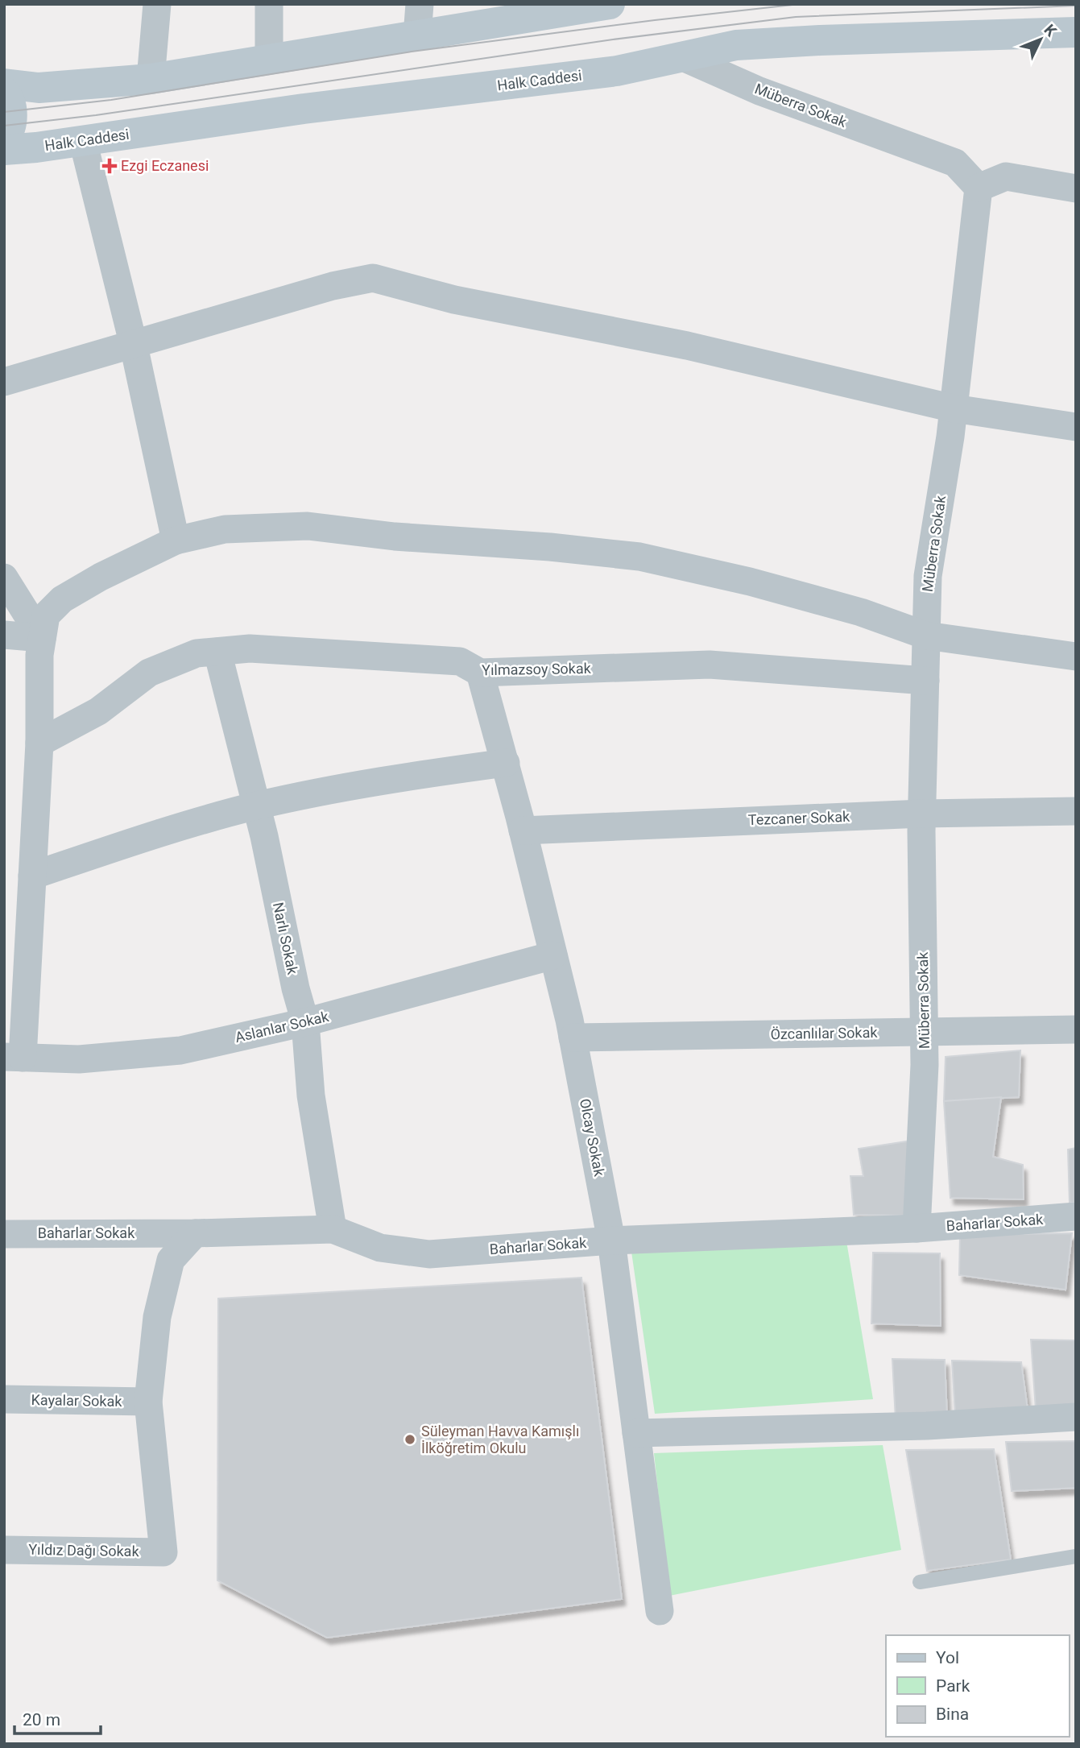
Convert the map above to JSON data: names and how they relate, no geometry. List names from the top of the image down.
{
  "streets": {
    "main road": ["Halk Caddesi"],
    "street": [
      "Müberra Sokak",
      "Yılmazsoy Sokak",
      "Tezcaner Sokak",
      "Narlı Sokak",
      "Aslanlar Sokak",
      "Özcanlılar Sokak",
      "Olcay Sokak",
      "Baharlar Sokak",
      "Kayalar Sokak",
      "Yıldız Dağı Sokak"
    ]
  },
  "crossings": [
    ["Halk Caddesi", "Müberra Sokak"],
    ["Müberra Sokak", "Yılmazsoy Sokak"],
    ["Müberra Sokak", "Tezcaner Sokak"],
    ["Müberra Sokak", "Özcanlılar Sokak"],
    ["Müberra Sokak", "Baharlar Sokak"],
    ["Yılmazsoy Sokak", "Narlı Sokak"],
    ["Yılmazsoy Sokak", "Olcay Sokak"],
    ["Tezcaner Sokak", "Olcay Sokak"],
    ["Narlı Sokak", "Aslanlar Sokak"],
    ["Narlı Sokak", "Baharlar Sokak"],
    ["Aslanlar Sokak", "Olcay Sokak"],
    ["Özcanlılar Sokak", "Olcay Sokak"],
    ["Olcay Sokak", "Baharlar Sokak"],
    ["Kayalar Sokak", "Yıldız Dağı Sokak"]
  ],
  "places": {
    "health": ["Ezgi Eczanesi"],
    "other": ["Süleyman Havva Kamışlı İlköğretim Okulu"]
  },
  "legend": ["Yol", "Park", "Bina"],
  "scale_bar": "20 m",
  "north": "top right"
}
